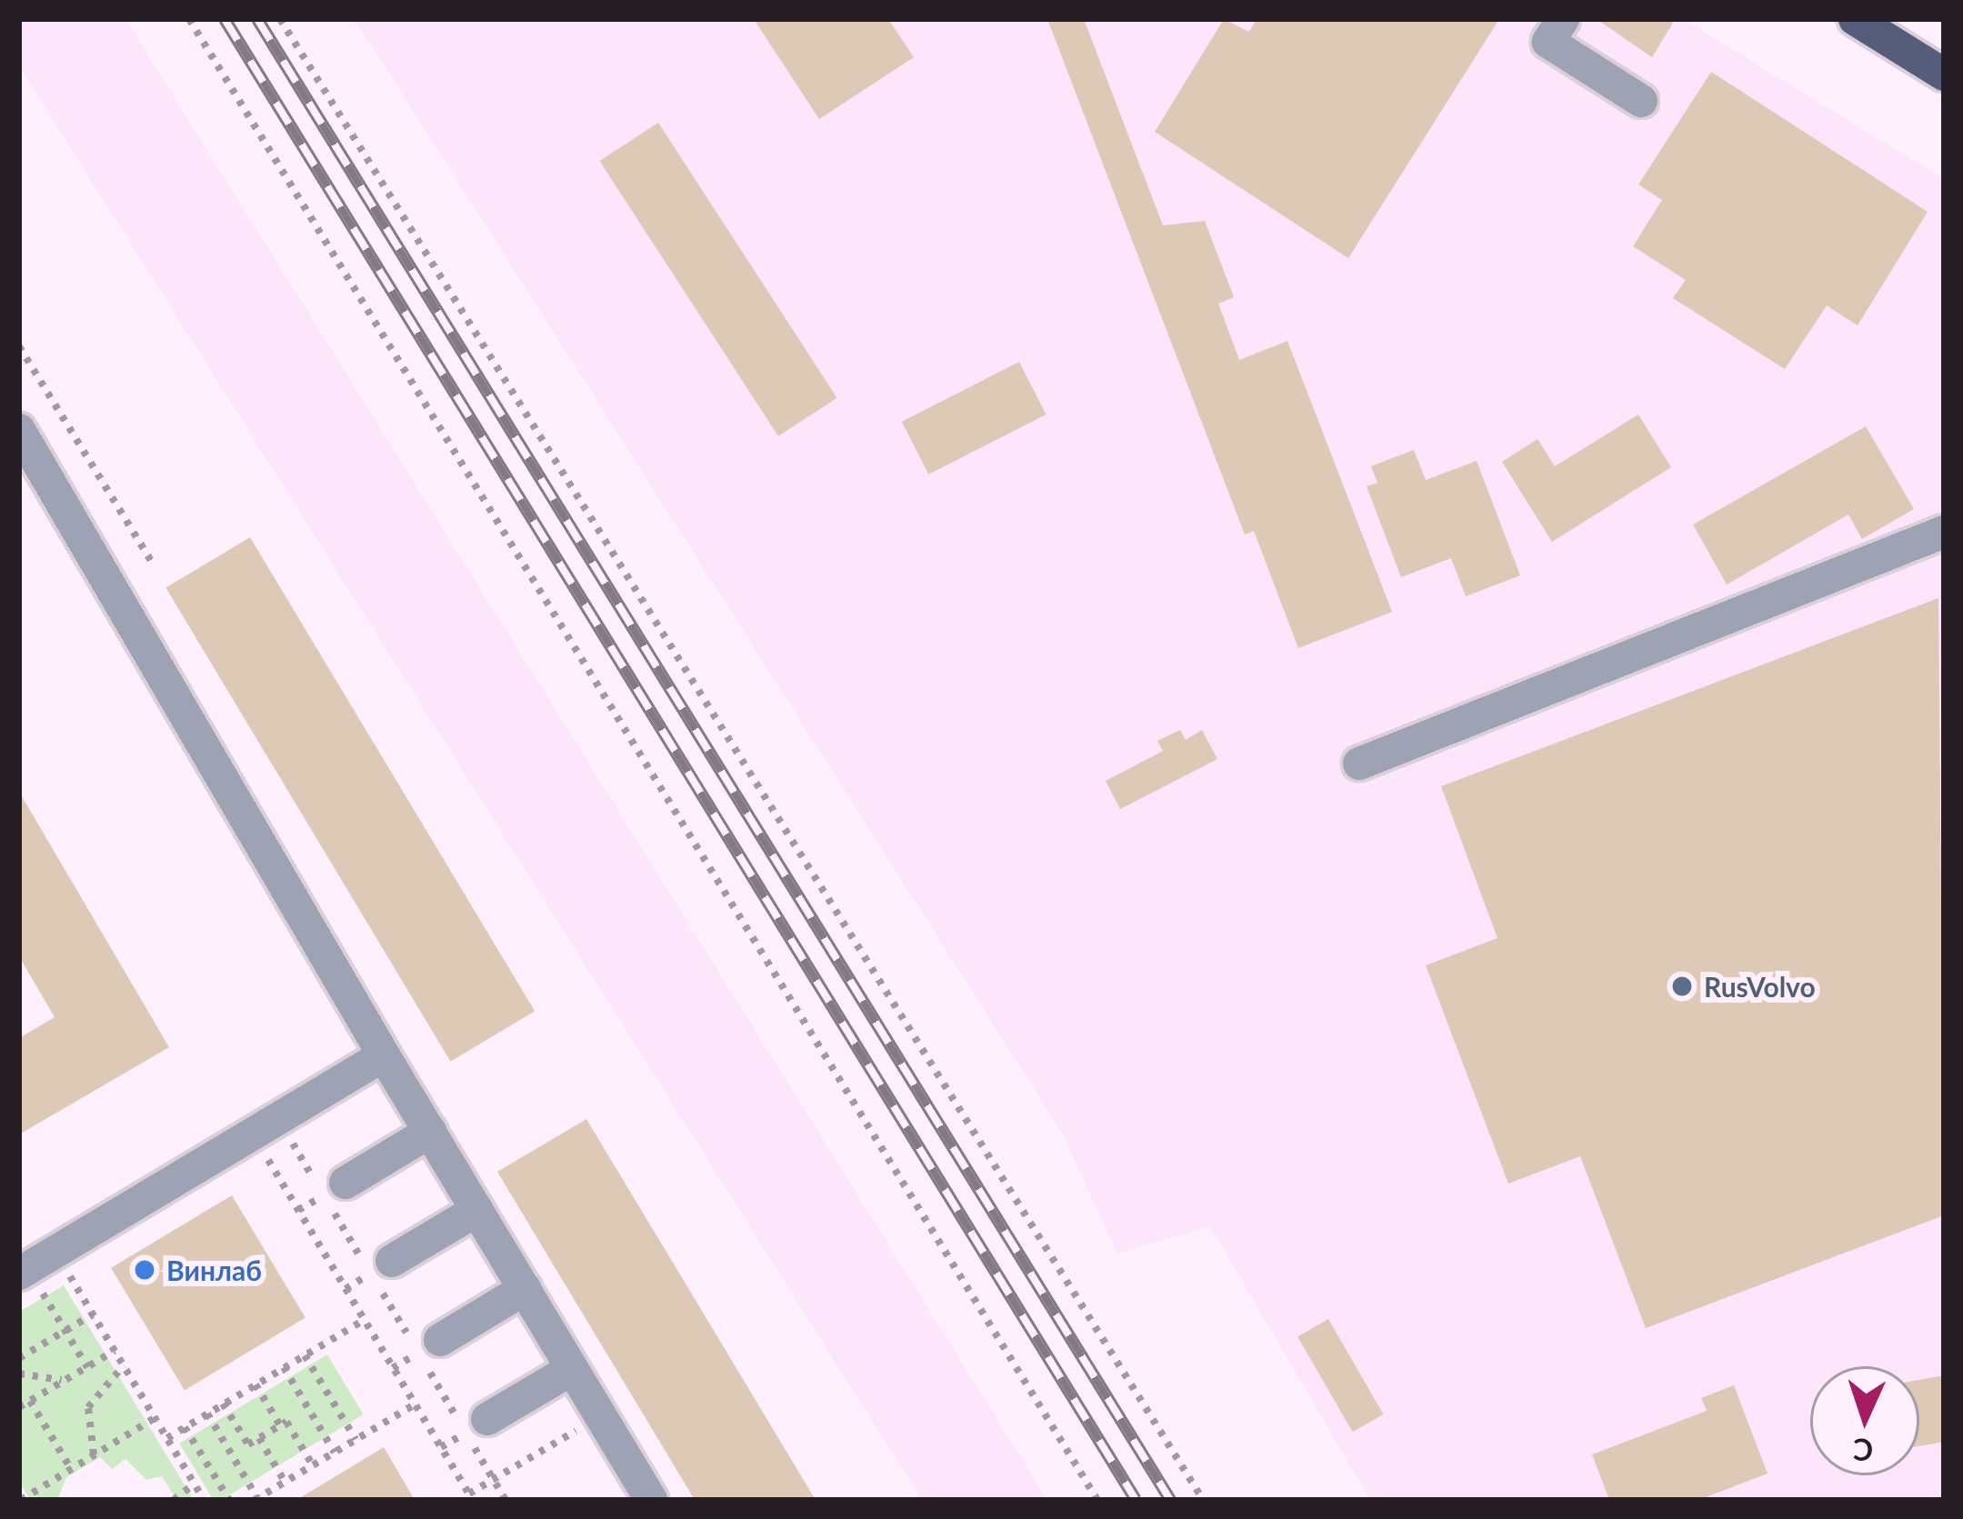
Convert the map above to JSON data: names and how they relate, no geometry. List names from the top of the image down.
{
  "places": ["RusVolvo", "Винлаб"],
  "north": "bottom"
}
